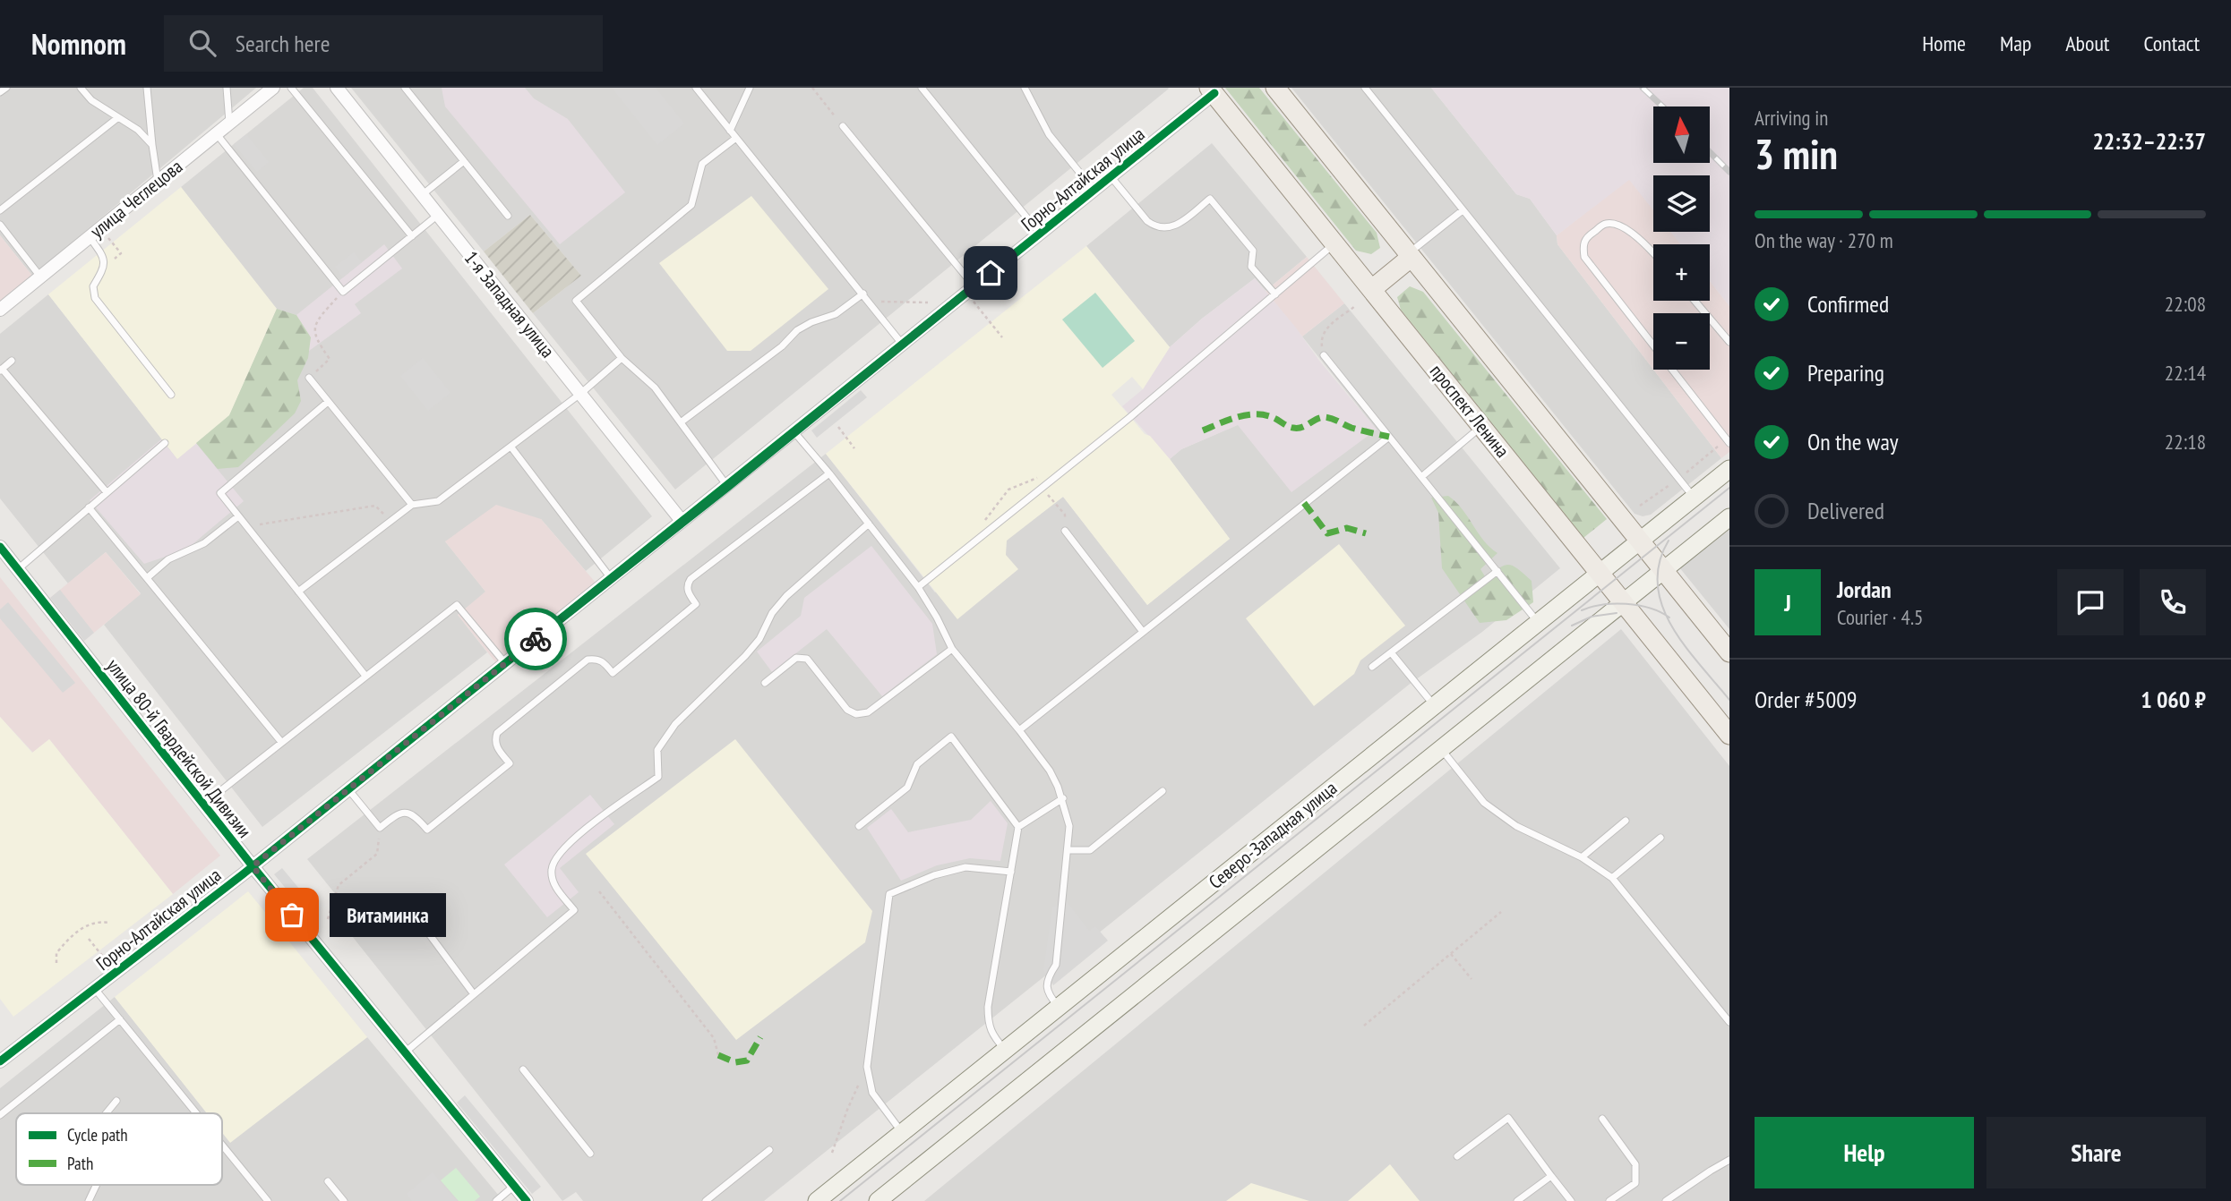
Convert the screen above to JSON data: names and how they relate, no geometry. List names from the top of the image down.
{
  "streets": {
    "main road": ["проспект Ленина", "Северо-Западная улица"],
    "street": [
      "Горно-Алтайская улица",
      "улица Чеглецова",
      "1-я Западная улица",
      "улица 80-й Гвардейской Дивизии"
    ]
  },
  "crossings": [
    ["Горно-Алтайская улица", "1-я Западная улица"],
    ["Горно-Алтайская улица", "проспект Ленина"],
    ["Горно-Алтайская улица", "улица 80-й Гвардейской Дивизии"],
    ["проспект Ленина", "Северо-Западная улица"]
  ],
  "places": ["Витаминка"],
  "legend": ["Cycle path", "Path"],
  "north": "top",
  "page": {
    "header": "Nomnom",
    "search": "Search here",
    "nav": [
      "Home",
      "Map",
      "About",
      "Contact"
    ],
    "heading": ["3 min", "Arriving in", "22:32–22:37"],
    "panel": [
      "Jordan",
      "Courier · 4.5",
      "Order #5009",
      "1 060 ₽"
    ],
    "map_buttons": ["+", "−"],
    "bar": "On the way · 270 m",
    "list": [
      ["Confirmed", "22:08"],
      ["Preparing", "22:14"],
      ["On the way", "22:18"],
      "Delivered"
    ],
    "round": "J",
    "bubble": "Витаминка",
    "buttons": ["Help", "Share"]
  }
}
